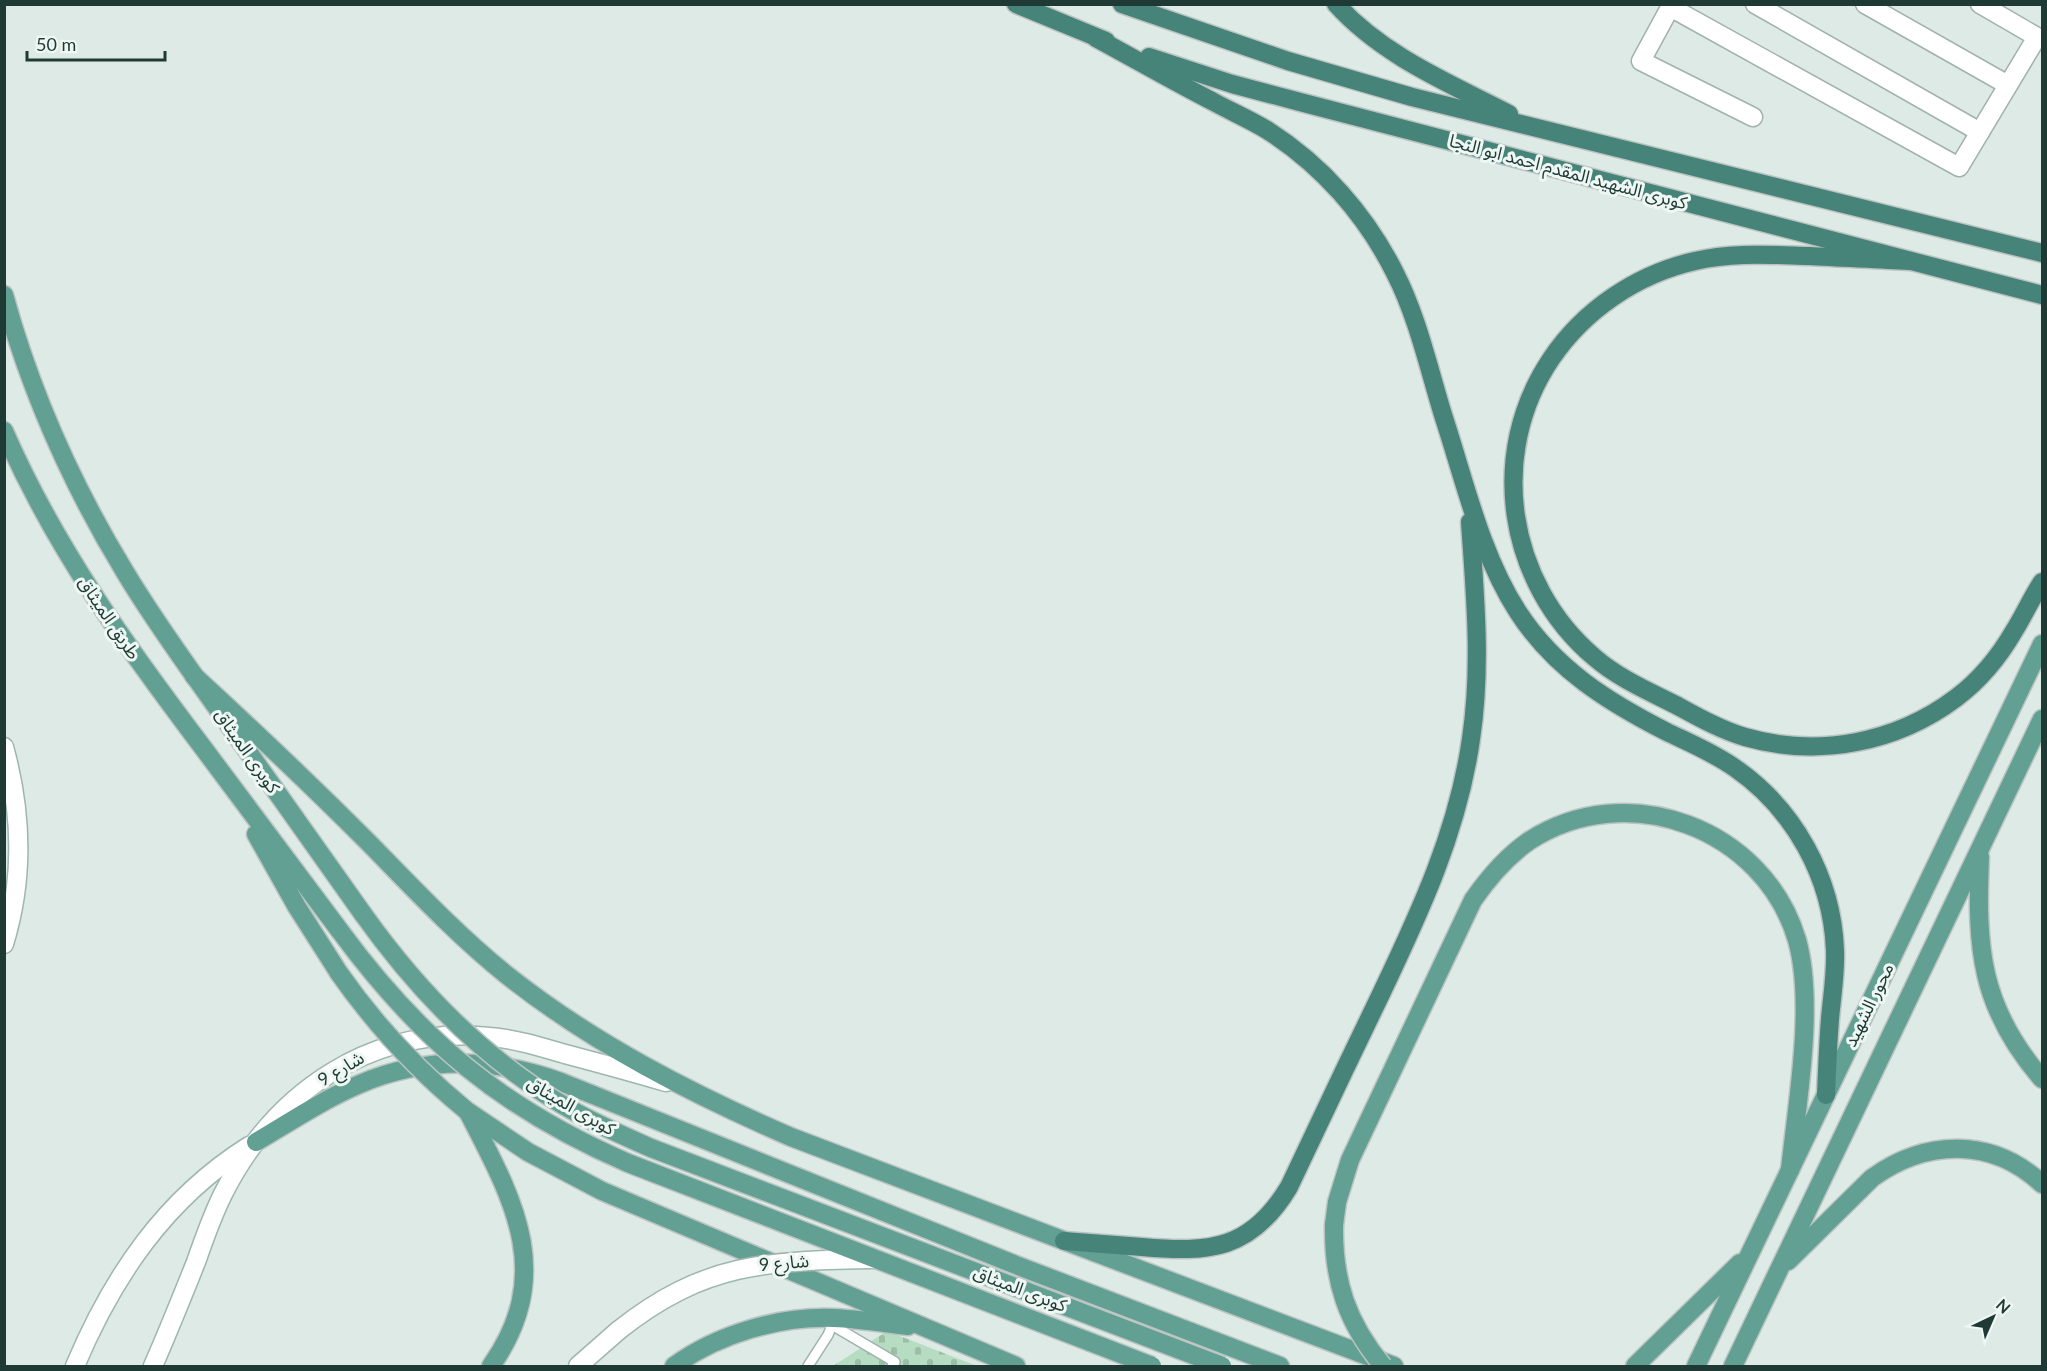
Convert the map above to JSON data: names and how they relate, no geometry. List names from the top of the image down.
{
  "streets": {
    "highway": ["كوبرى الشهيد المقدم احمد ابو النجا"],
    "main road": [
      "طريق الميثاق",
      "كوبرى الميثاق",
      "محور الشهيد",
      "شارع 9"
    ]
  },
  "crossings": [
    ["طريق الميثاق", "كوبرى الميثاق"],
    ["كوبرى الميثاق", "شارع 9"]
  ],
  "scale_bar": "50 m",
  "north": "top right"
}
